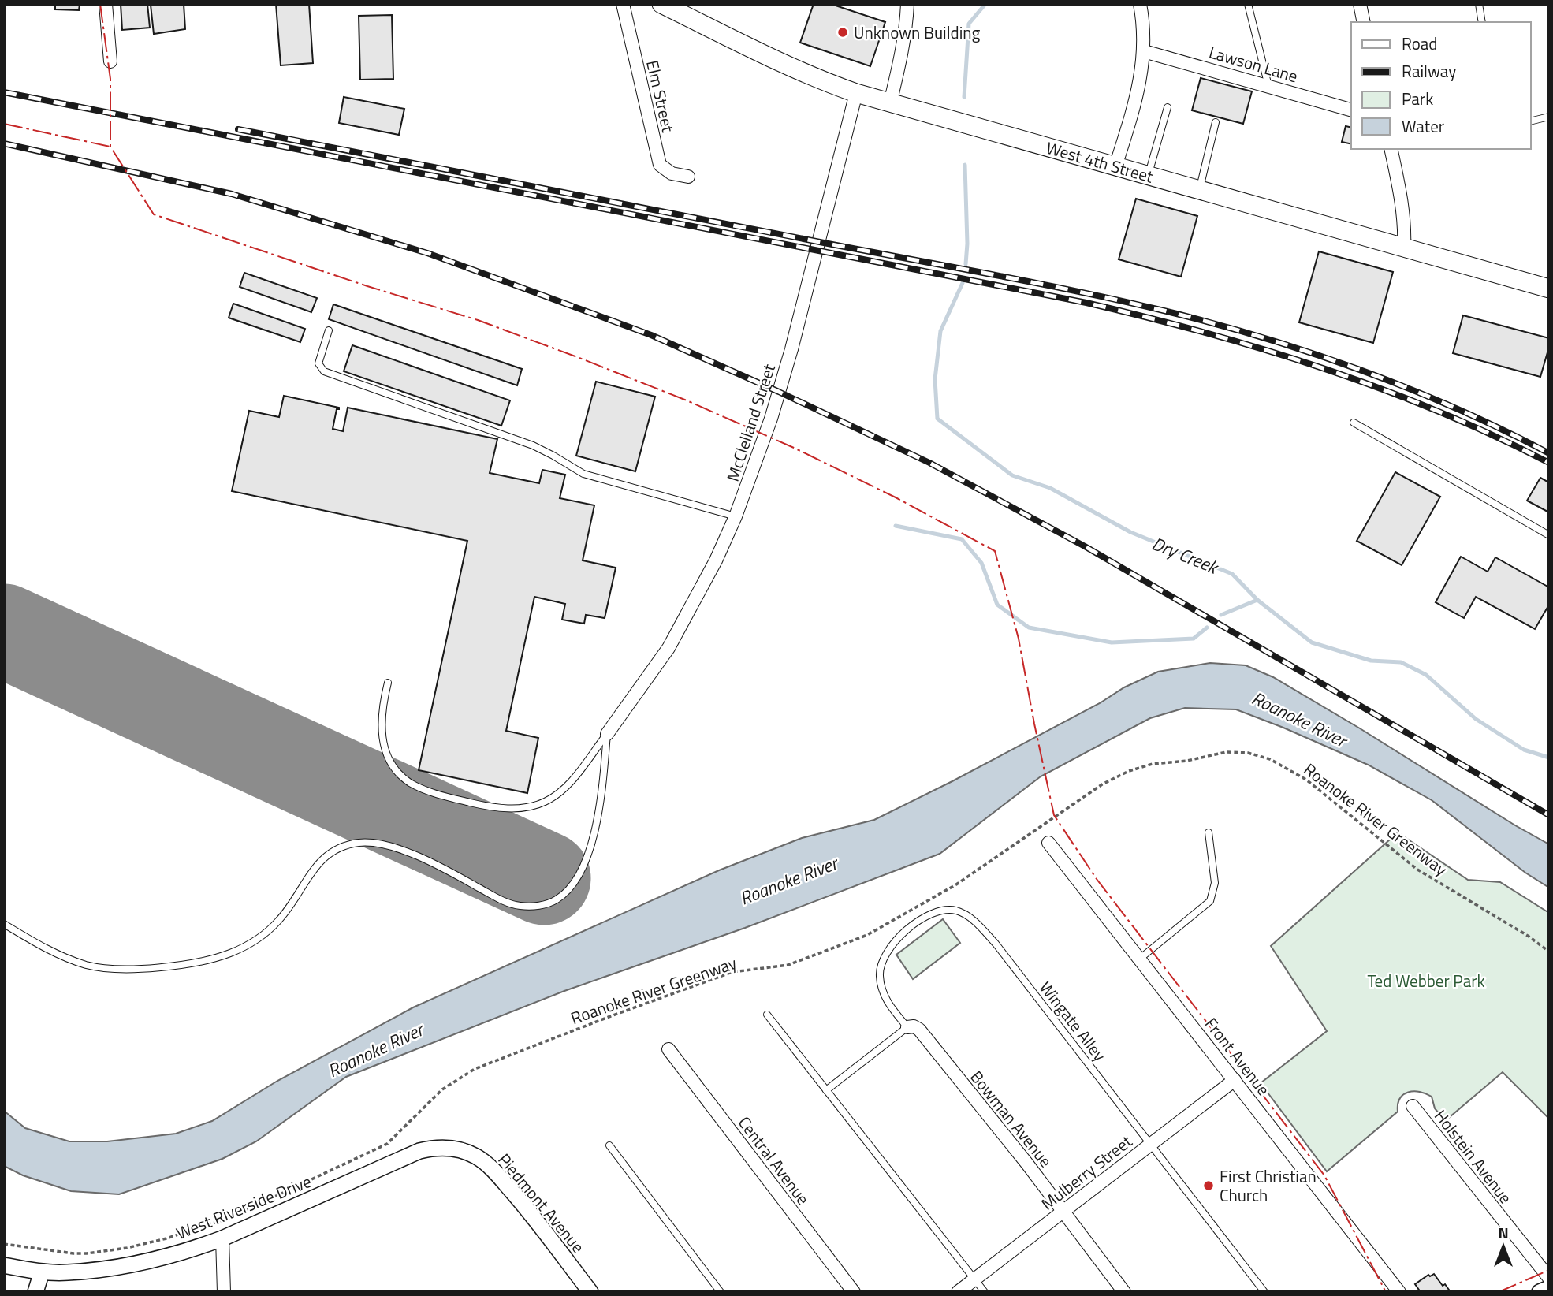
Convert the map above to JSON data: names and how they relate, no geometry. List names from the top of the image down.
{
  "streets": {
    "main road": ["West 4th Street"],
    "street": [
      "Lawson Lane",
      "Elm Street",
      "McClelland Street",
      "Front Avenue",
      "Bowman Avenue",
      "Holstein Avenue",
      "Central Avenue",
      "Mulberry Street",
      "Piedmont Avenue",
      "West Riverside Drive"
    ],
    "lane": ["Wingate Alley"],
    "path": ["Roanoke River Greenway"]
  },
  "crossings": [
    ["West 4th Street", "McClelland Street"],
    ["Wingate Alley", "Bowman Avenue"],
    ["Wingate Alley", "Mulberry Street"],
    ["Front Avenue", "Mulberry Street"],
    ["Bowman Avenue", "Mulberry Street"],
    ["Piedmont Avenue", "West Riverside Drive"]
  ],
  "water": ["Dry Creek", "Roanoke River"],
  "parks": ["Ted Webber Park"],
  "places": ["Unknown Building", "First Christian Church"],
  "legend": [
    "Road",
    "Railway",
    "Park",
    "Water"
  ],
  "north": "top"
}
